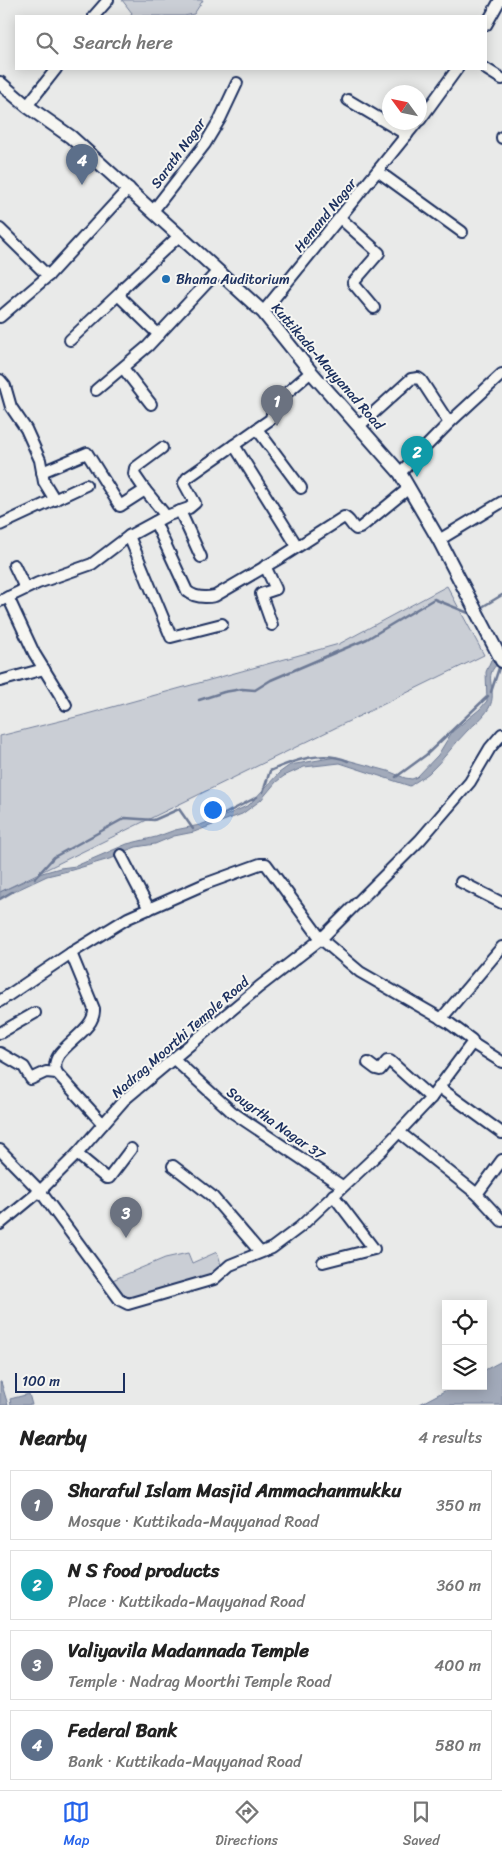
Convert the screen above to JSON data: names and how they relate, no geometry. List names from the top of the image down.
{
  "streets": {
    "main road": ["Kuttikada-Mayyanad Road"],
    "street": [
      "Sarath Nagar",
      "Hemand Nagar",
      "Nadrag Moorthi Temple Road",
      "Sougrtha Nagar 37"
    ]
  },
  "crossings": [
    ["Sarath Nagar", "Kuttikada-Mayyanad Road"],
    ["Hemand Nagar", "Kuttikada-Mayyanad Road"],
    ["Nadrag Moorthi Temple Road", "Sougrtha Nagar 37"]
  ],
  "places": ["Bhama Auditorium"],
  "scale_bar": "100 m",
  "north": "top left",
  "page": {
    "search": "Search here",
    "pins": [
      "4",
      "1",
      "2",
      "3"
    ],
    "scale": "100 m",
    "heading": ["Nearby", "4 results"],
    "list": [
      {
        "mark": "1",
        "name": "Sharaful Islam Masjid Ammachanmukku",
        "note": "Mosque · Kuttikada-Mayyanad Road",
        "value": "350 m"
      },
      {
        "mark": "2",
        "name": "N S food products",
        "note": "Place · Kuttikada-Mayyanad Road",
        "value": "360 m"
      },
      {
        "mark": "3",
        "name": "Valiyavila Madannada Temple",
        "note": "Temple · Nadrag Moorthi Temple Road",
        "value": "400 m"
      },
      {
        "mark": "4",
        "name": "Federal Bank",
        "note": "Bank · Kuttikada-Mayyanad Road",
        "value": "580 m"
      }
    ],
    "nav": ["Map", "Directions", "Saved"]
  }
}
